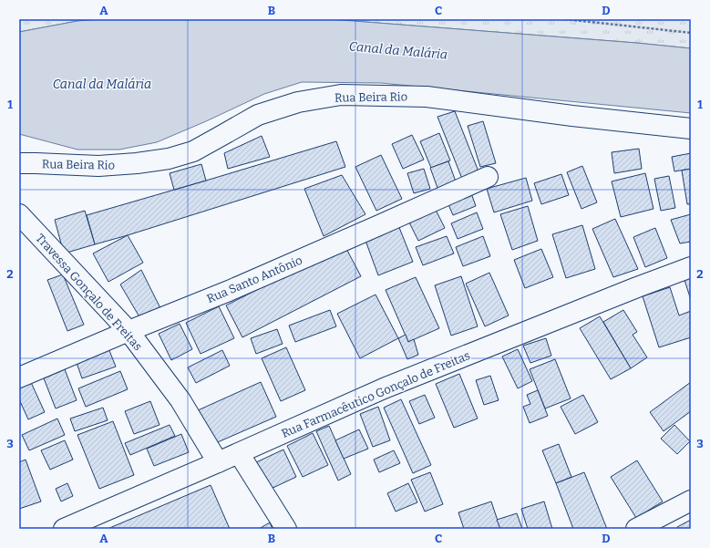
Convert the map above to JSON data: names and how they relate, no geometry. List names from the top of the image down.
{
  "streets": {
    "street": [
      "Rua Beira Rio",
      "Rua Santo Antônio",
      "Travessa Gonçalo de Freitas",
      "Rua Farmacêutico Gonçalo de Freitas"
    ]
  },
  "crossings": [
    ["Rua Santo Antônio", "Travessa Gonçalo de Freitas"],
    ["Travessa Gonçalo de Freitas", "Rua Farmacêutico Gonçalo de Freitas"]
  ],
  "water": ["Canal da Malária"],
  "grid": {
    "columns": [
      "A",
      "B",
      "C",
      "D"
    ],
    "rows": ["1", "2", "3"]
  }
}
